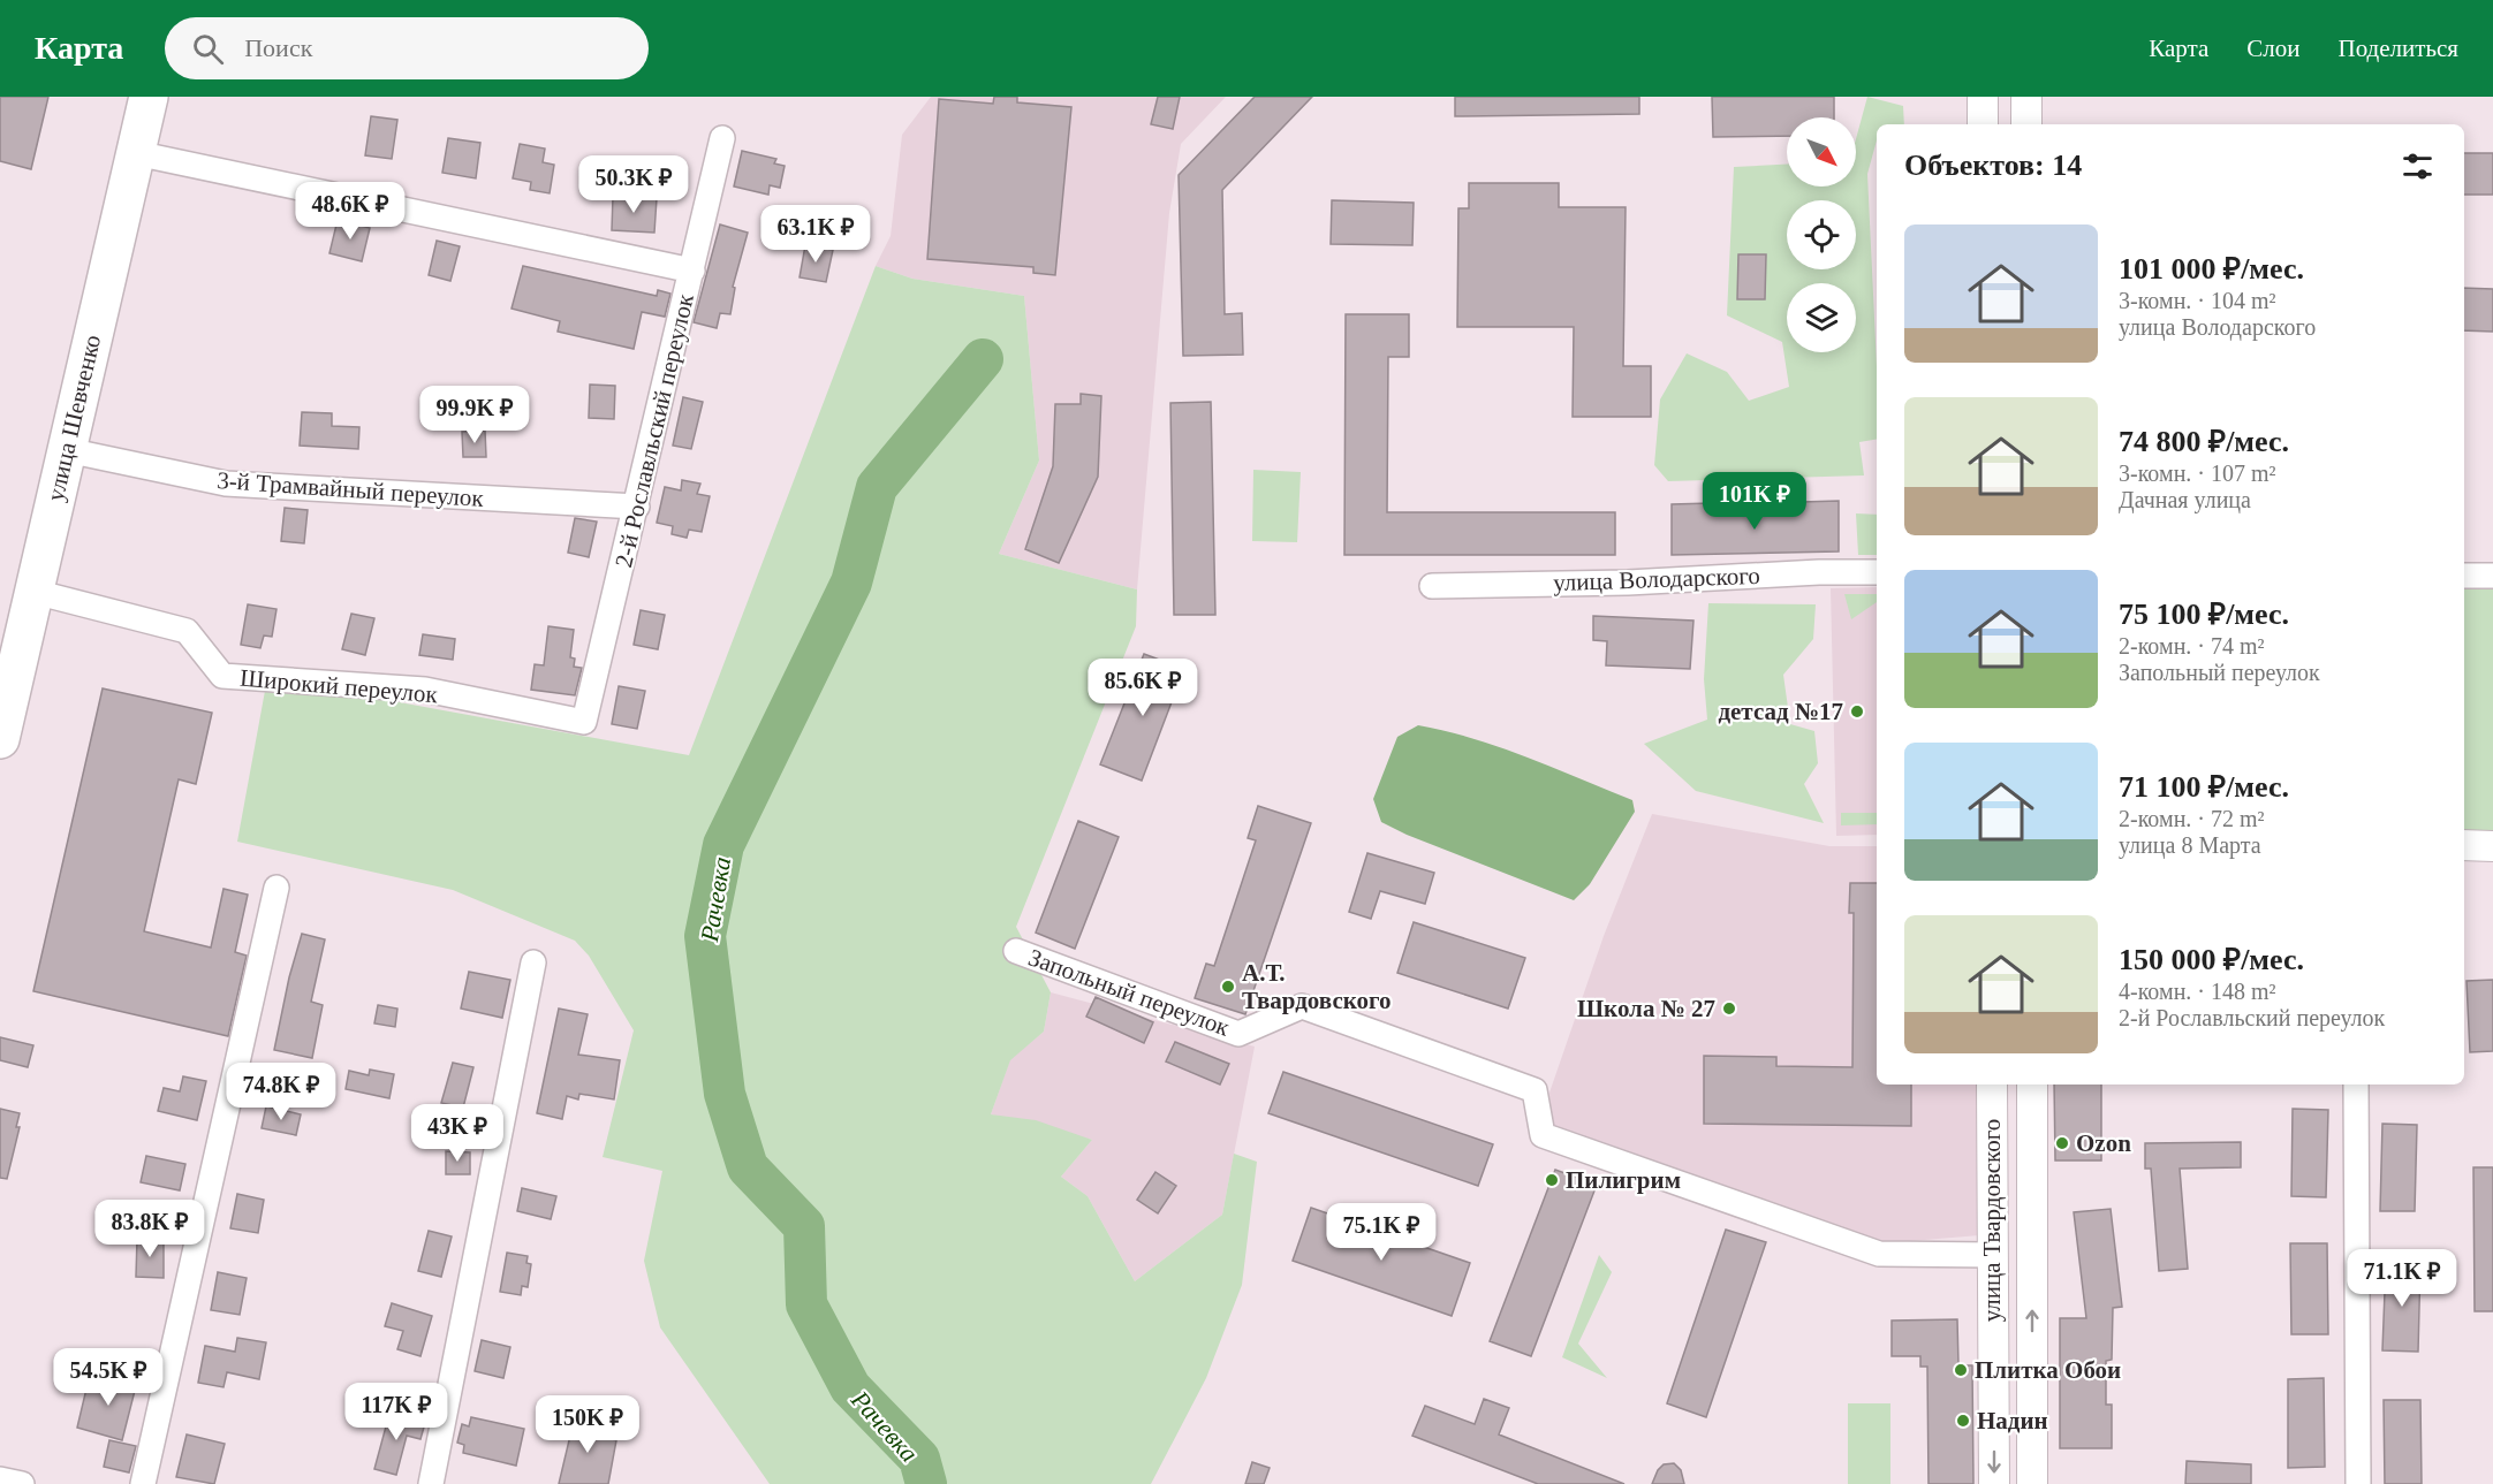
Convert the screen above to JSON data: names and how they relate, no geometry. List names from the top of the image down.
{
  "streets": {
    "main road": ["улица Шевченко"],
    "street": [
      "2-й Рославльский переулок",
      "3-й Трамвайный переулок",
      "улица Володарского",
      "Широкий переулок",
      "Запольный переулок",
      "улица Твардовского"
    ]
  },
  "crossings": [
    ["улица Шевченко", "3-й Трамвайный переулок"],
    ["улица Шевченко", "Широкий переулок"],
    ["2-й Рославльский переулок", "3-й Трамвайный переулок"],
    ["2-й Рославльский переулок", "Широкий переулок"],
    ["Запольный переулок", "улица Твардовского"]
  ],
  "water": ["Рачевка"],
  "places": [
    "детсад №17",
    "А.Т. Твардовского",
    "Школа № 27",
    "Ozon",
    "Пилигрим",
    "Плитка Обои",
    "Надин"
  ],
  "north": "bottom right",
  "page": {
    "header": "Карта",
    "search": "Поиск",
    "nav": ["Карта", "Слои", "Поделиться"],
    "heading": "Объектов: 14",
    "price": [
      "50.3K ₽",
      "48.6K ₽",
      "63.1K ₽",
      "99.9K ₽",
      "101K ₽",
      "85.6K ₽",
      "74.8K ₽",
      "43K ₽",
      "83.8K ₽",
      "75.1K ₽",
      "71.1K ₽",
      "54.5K ₽",
      "117K ₽",
      "150K ₽"
    ],
    "list": [
      {
        "name": "101 000 ₽/мес.",
        "note": "3-комн. · 104 m² · улица Володарского"
      },
      {
        "name": "74 800 ₽/мес.",
        "note": "3-комн. · 107 m² · Дачная улица"
      },
      {
        "name": "75 100 ₽/мес.",
        "note": "2-комн. · 74 m² · Запольный переулок"
      },
      {
        "name": "71 100 ₽/мес.",
        "note": "2-комн. · 72 m² · улица 8 Марта"
      },
      {
        "name": "150 000 ₽/мес.",
        "note": "4-комн. · 148 m² · 2-й Рославльский переулок"
      }
    ]
  }
}
